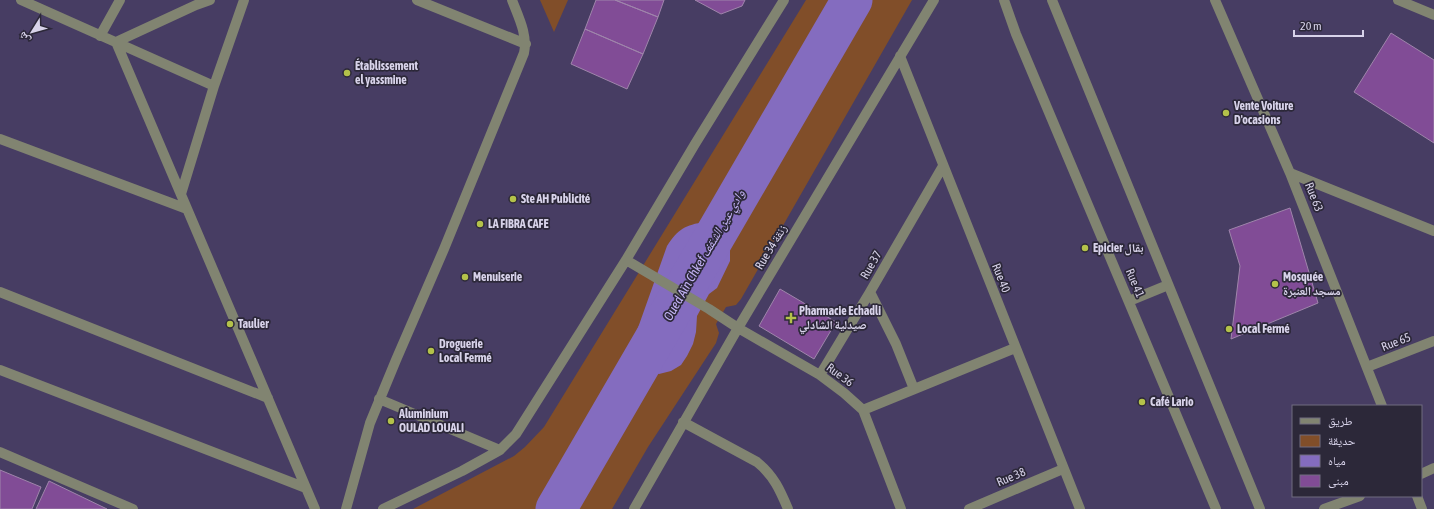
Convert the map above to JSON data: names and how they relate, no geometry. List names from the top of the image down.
{
  "streets": {
    "street": [
      "Rue 63",
      "Rue 34 زنقة",
      "Rue 37",
      "Rue 40",
      "Rue 41",
      "Rue 65",
      "Rue 36",
      "Rue 38"
    ]
  },
  "crossings": [
    ["Rue 63", "Rue 65"],
    ["Rue 34 زنقة", "Rue 40"],
    ["Rue 34 زنقة", "Rue 36"],
    ["Rue 37", "Rue 40"],
    ["Rue 37", "Rue 36"],
    ["Rue 40", "Rue 38"]
  ],
  "water": ["Oued Aïn Chkef وادي عين الشقف"],
  "places": {
    "other": [
      "Établissement el yassmine",
      "Vente Voiture D'ocasions",
      "Ste AH Publicité",
      "LA FIBRA CAFE",
      "Epicier بقال",
      "Menuiserie",
      "Mosquée مسجد العنبرة",
      "Taulier",
      "Local Fermé",
      "Droguerie Local Fermé",
      "Café Lario",
      "Aluminium OULAD LOUALI"
    ],
    "health": ["Pharmacie Echadli صيدلية الشادلي"]
  },
  "legend": [
    "طريق",
    "حديقة",
    "مياه",
    "مبنى"
  ],
  "scale_bar": "20 m",
  "north": "bottom left"
}
